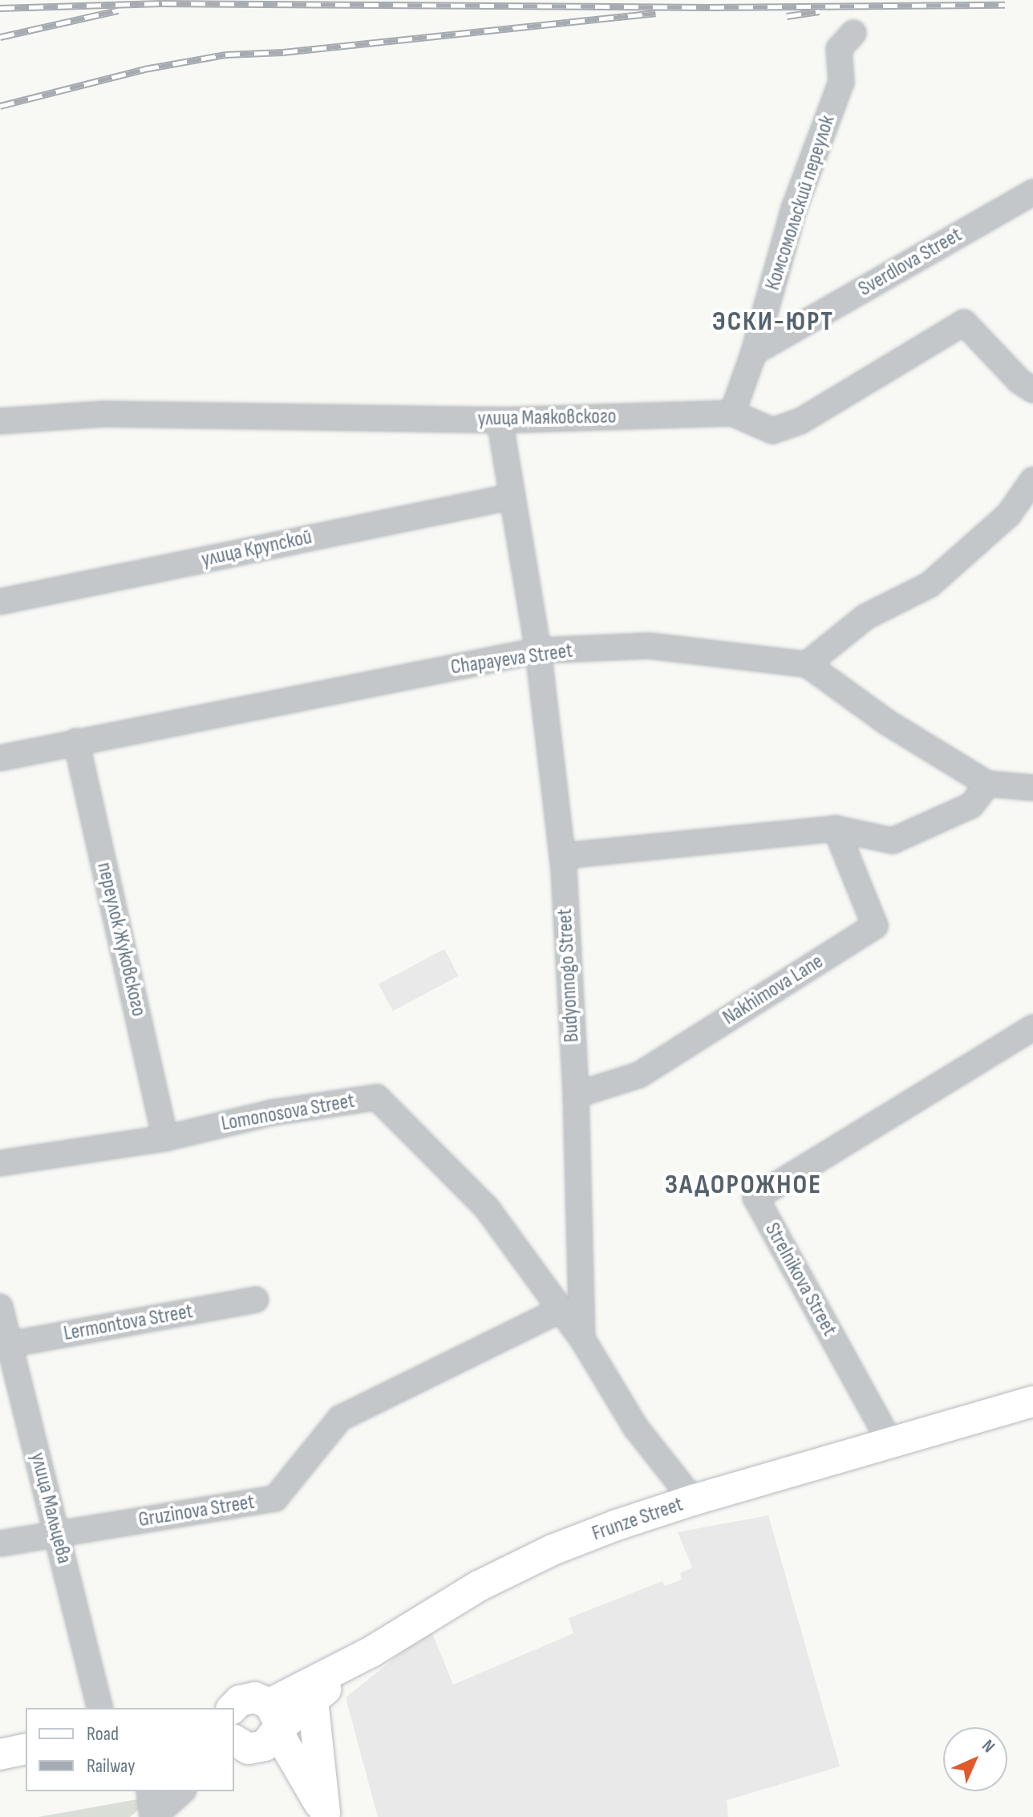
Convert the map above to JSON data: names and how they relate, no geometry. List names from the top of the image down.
{
  "streets": {
    "main road": ["Frunze Street"],
    "street": [
      "Комсомольский переулок",
      "Sverdlova Street",
      "улица Маяковского",
      "улица Крупской",
      "Chapayeva Street",
      "переулок Жуковского",
      "Budyonnogo Street",
      "Nakhimova Lane",
      "Lomonosova Street",
      "Strelnikova Street",
      "Lermontova Street",
      "улица Мальцева",
      "Gruzinova Street"
    ]
  },
  "crossings": [
    ["Комсомольский переулок", "Sverdlova Street"],
    ["Комсомольский переулок", "улица Маяковского"],
    ["улица Маяковского", "Budyonnogo Street"],
    ["улица Крупской", "Budyonnogo Street"],
    ["Chapayeva Street", "переулок Жуковского"],
    ["Chapayeva Street", "Budyonnogo Street"],
    ["переулок Жуковского", "Lomonosova Street"],
    ["Budyonnogo Street", "Nakhimova Lane"],
    ["Budyonnogo Street", "Lomonosova Street"],
    ["Budyonnogo Street", "Frunze Street"],
    ["Lomonosova Street", "Gruzinova Street"],
    ["Strelnikova Street", "Frunze Street"],
    ["Lermontova Street", "улица Мальцева"],
    ["улица Мальцева", "Gruzinova Street"]
  ],
  "districts": ["ЭСКИ-ЮРТ", "ЗАДОРОЖНОЕ"],
  "legend": ["Road", "Railway"],
  "north": "top right"
}
